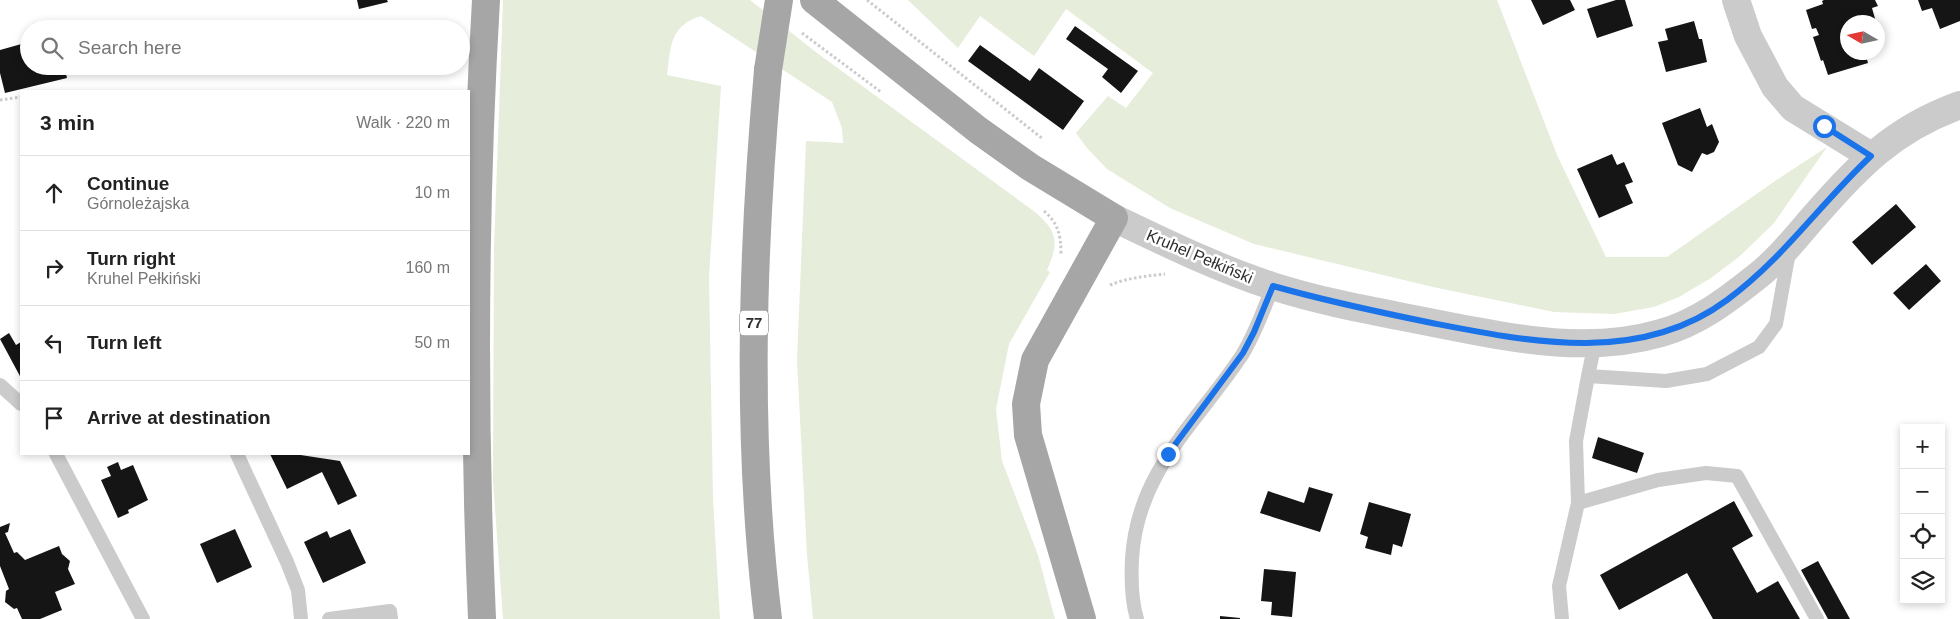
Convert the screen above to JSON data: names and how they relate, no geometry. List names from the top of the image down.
{
  "streets": {
    "main road": ["Kruhel Pełkiński", "77"]
  },
  "north": "left",
  "page": {
    "search": "Search here",
    "heading": ["3 min", "Walk · 220 m"],
    "list": [
      ["Continue", "Górnoleżajska", "10 m"],
      ["Turn right", "Kruhel Pełkiński", "160 m"],
      ["Turn left", "50 m"],
      "Arrive at destination"
    ],
    "map_buttons": ["+", "−"]
  }
}
